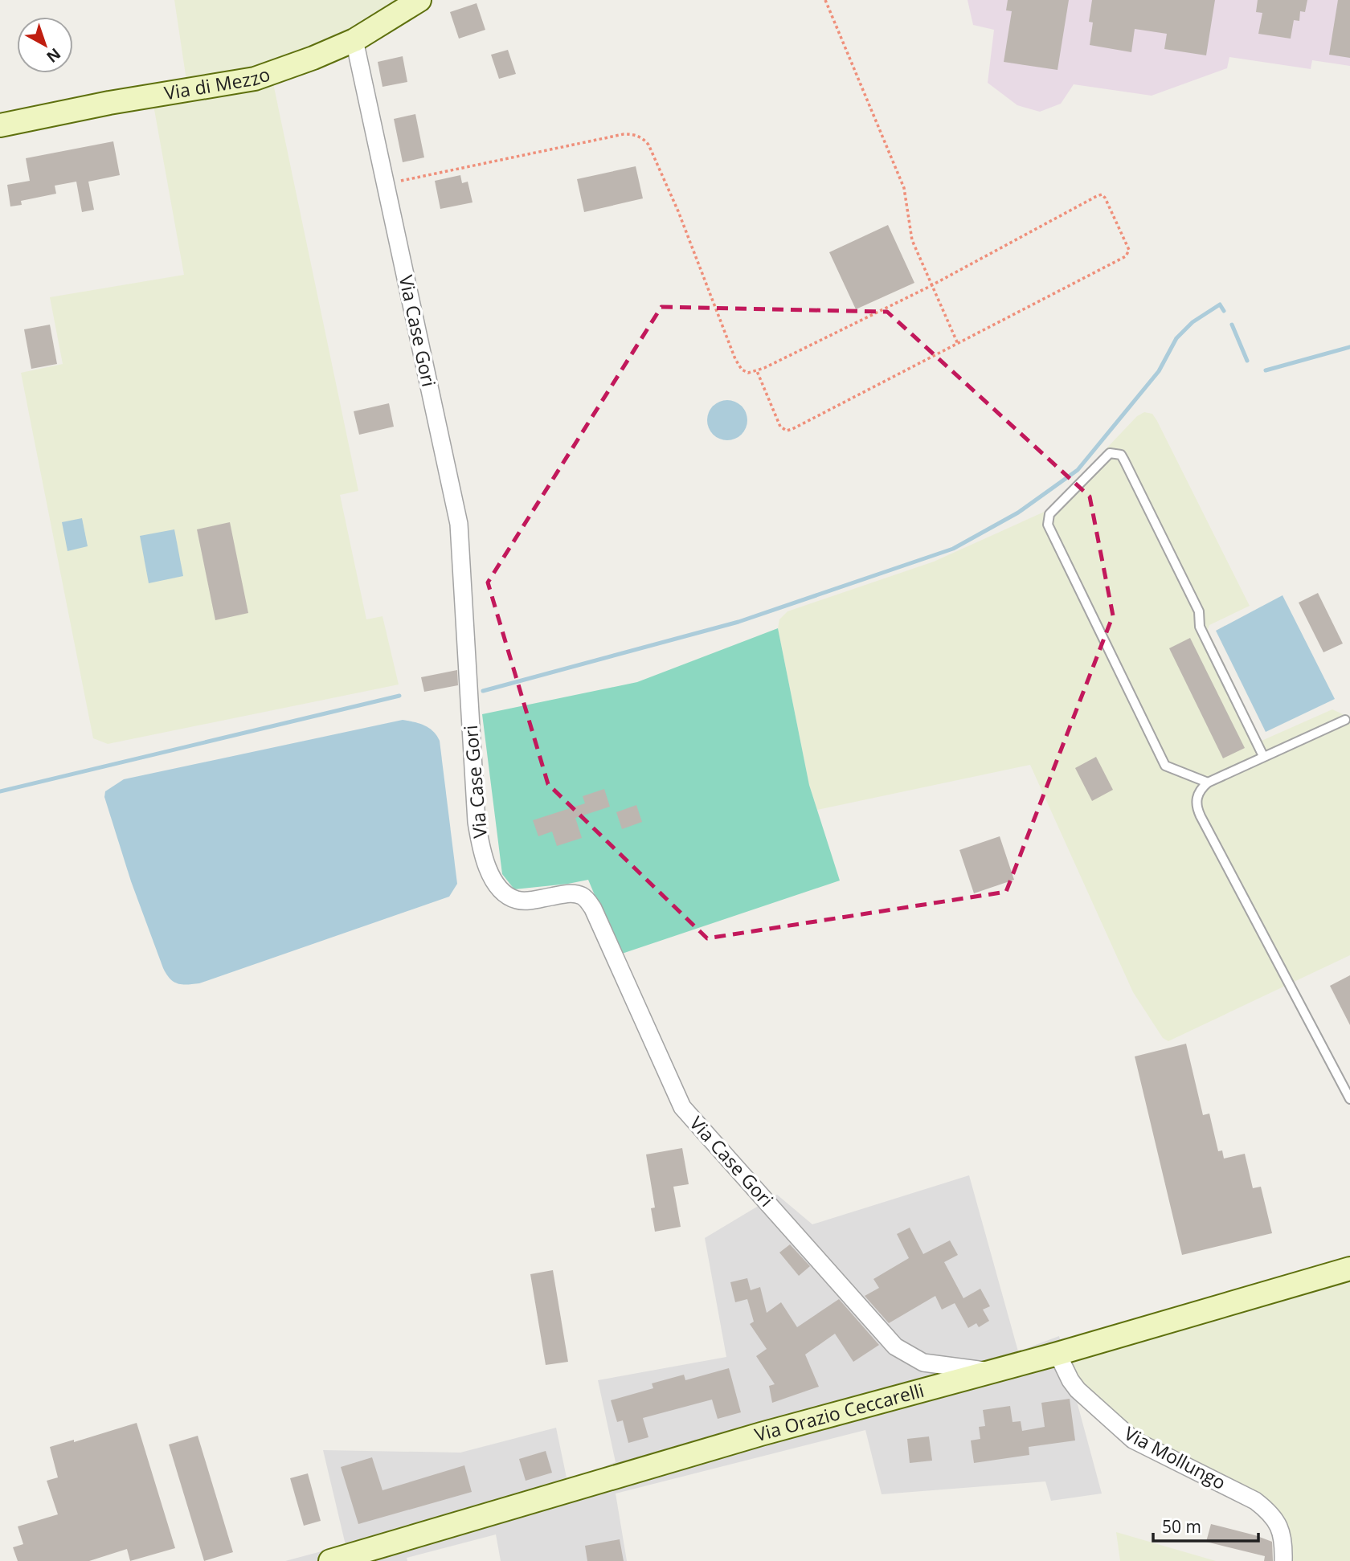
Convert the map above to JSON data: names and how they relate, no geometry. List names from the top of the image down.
{
  "streets": {
    "street": [
      "Via di Mezzo",
      "Via Case Gori",
      "Via Orazio Ceccarelli",
      "Via Mollungo"
    ]
  },
  "crossings": [
    ["Via di Mezzo", "Via Case Gori"],
    ["Via Case Gori", "Via Orazio Ceccarelli"],
    ["Via Orazio Ceccarelli", "Via Mollungo"]
  ],
  "scale_bar": "50 m",
  "north": "bottom right"
}
